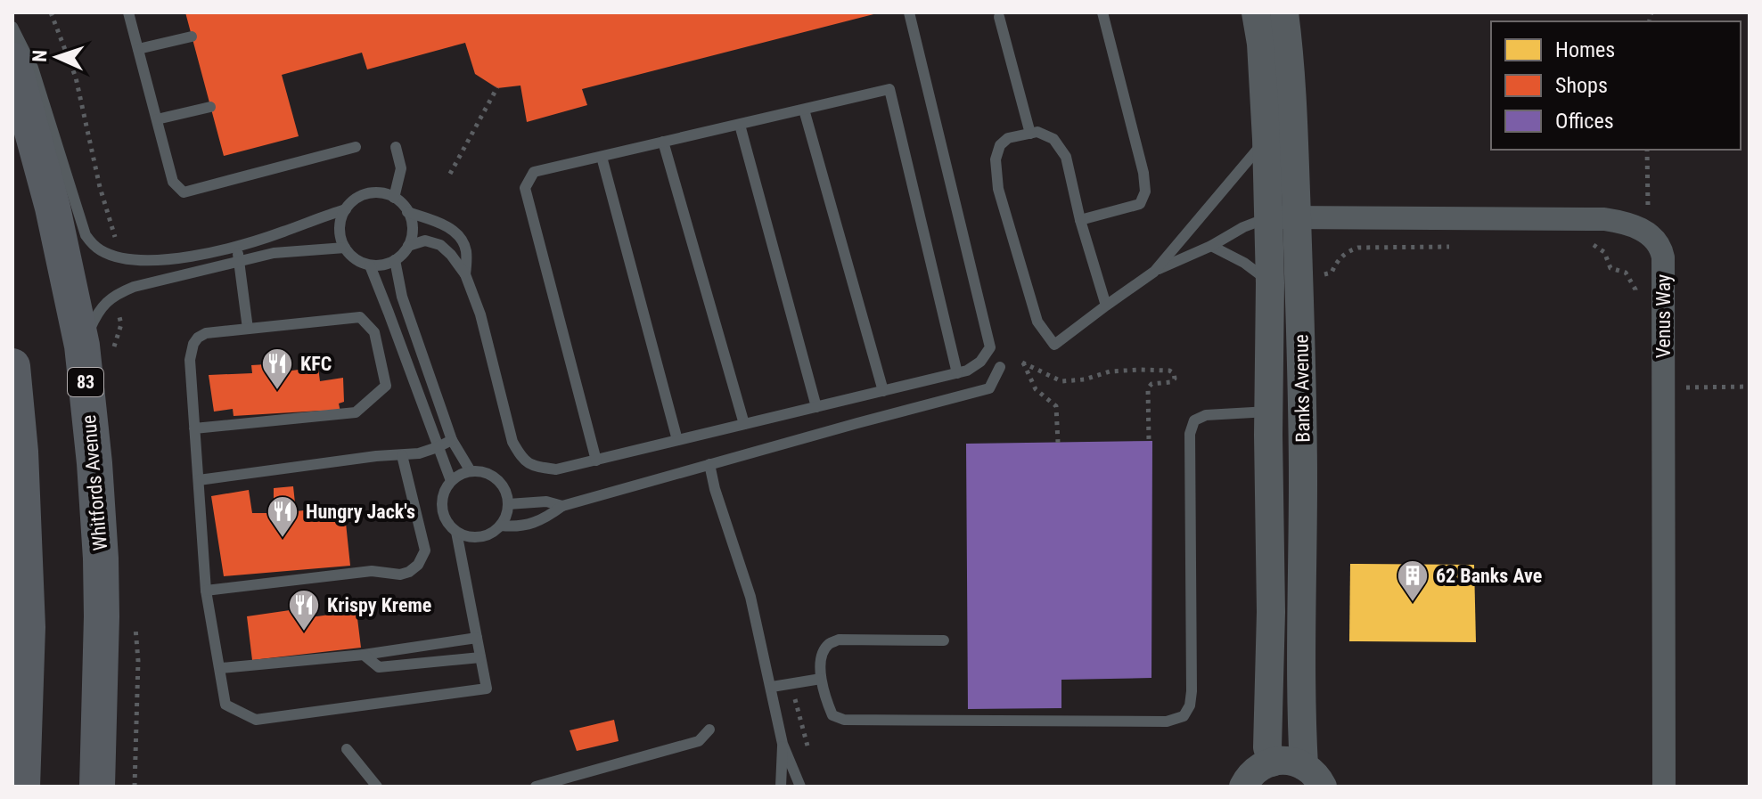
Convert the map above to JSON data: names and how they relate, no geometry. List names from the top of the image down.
{
  "streets": {
    "main road": ["83", "Whitfords Avenue"],
    "street": ["Venus Way", "Banks Avenue"]
  },
  "places": {
    "restaurant": ["KFC", "Hungry Jack's", "Krispy Kreme"],
    "building": ["62 Banks Ave"]
  },
  "legend": ["Homes", "Shops", "Offices"],
  "north": "left"
}
